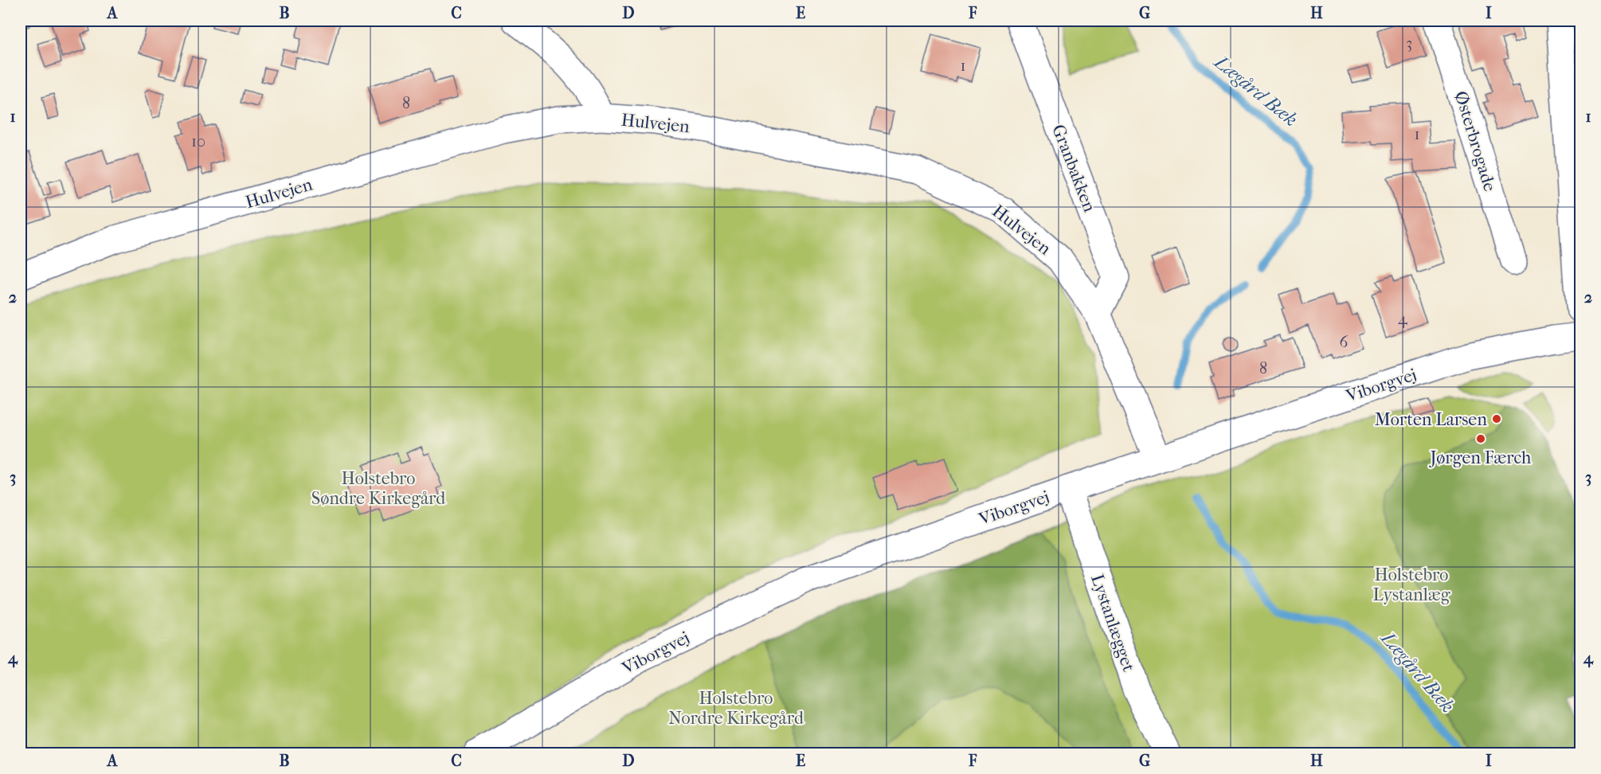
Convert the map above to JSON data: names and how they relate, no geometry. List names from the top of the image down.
{
  "streets": {
    "street": [
      "Hulvejen",
      "Østerbrogade",
      "Granbakken",
      "Viborgvej",
      "Lystanlægget"
    ]
  },
  "crossings": [
    ["Hulvejen", "Granbakken"],
    ["Hulvejen", "Viborgvej"],
    ["Viborgvej", "Lystanlægget"]
  ],
  "water": ["Lægård Bæk"],
  "parks": ["Holstebro Søndre Kirkegård", "Holstebro Lystanlæg", "Holstebro Nordre Kirkegård"],
  "places": ["Morten Larsen", "Jørgen Færch"],
  "house_numbers": [
    "3",
    "1",
    "8",
    "1",
    "10",
    "4",
    "6",
    "8"
  ],
  "grid": {
    "columns": [
      "A",
      "B",
      "C",
      "D",
      "E",
      "F",
      "G",
      "H",
      "I"
    ],
    "rows": [
      "1",
      "2",
      "3",
      "4"
    ]
  }
}
